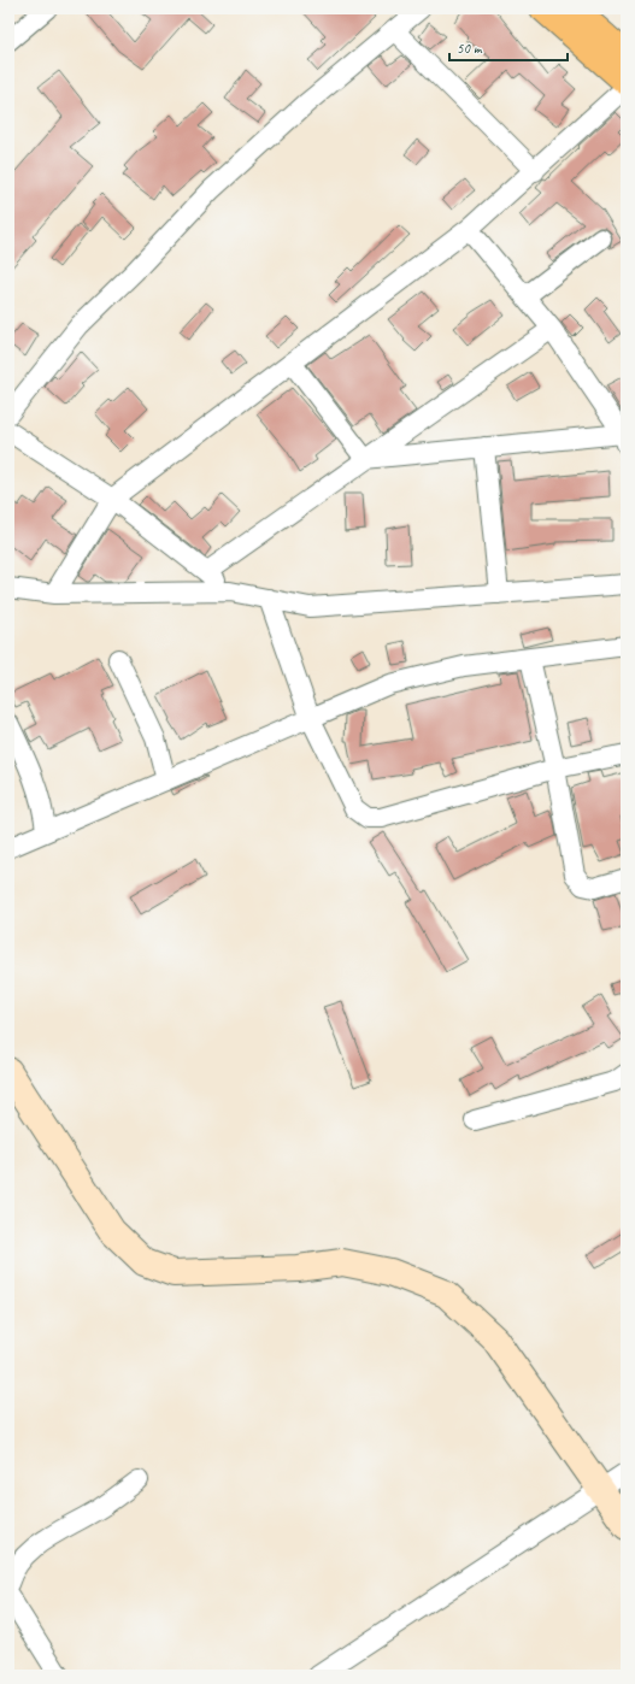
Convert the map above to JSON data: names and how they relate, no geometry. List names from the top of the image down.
{
  "scale_bar": "50 m"
}
